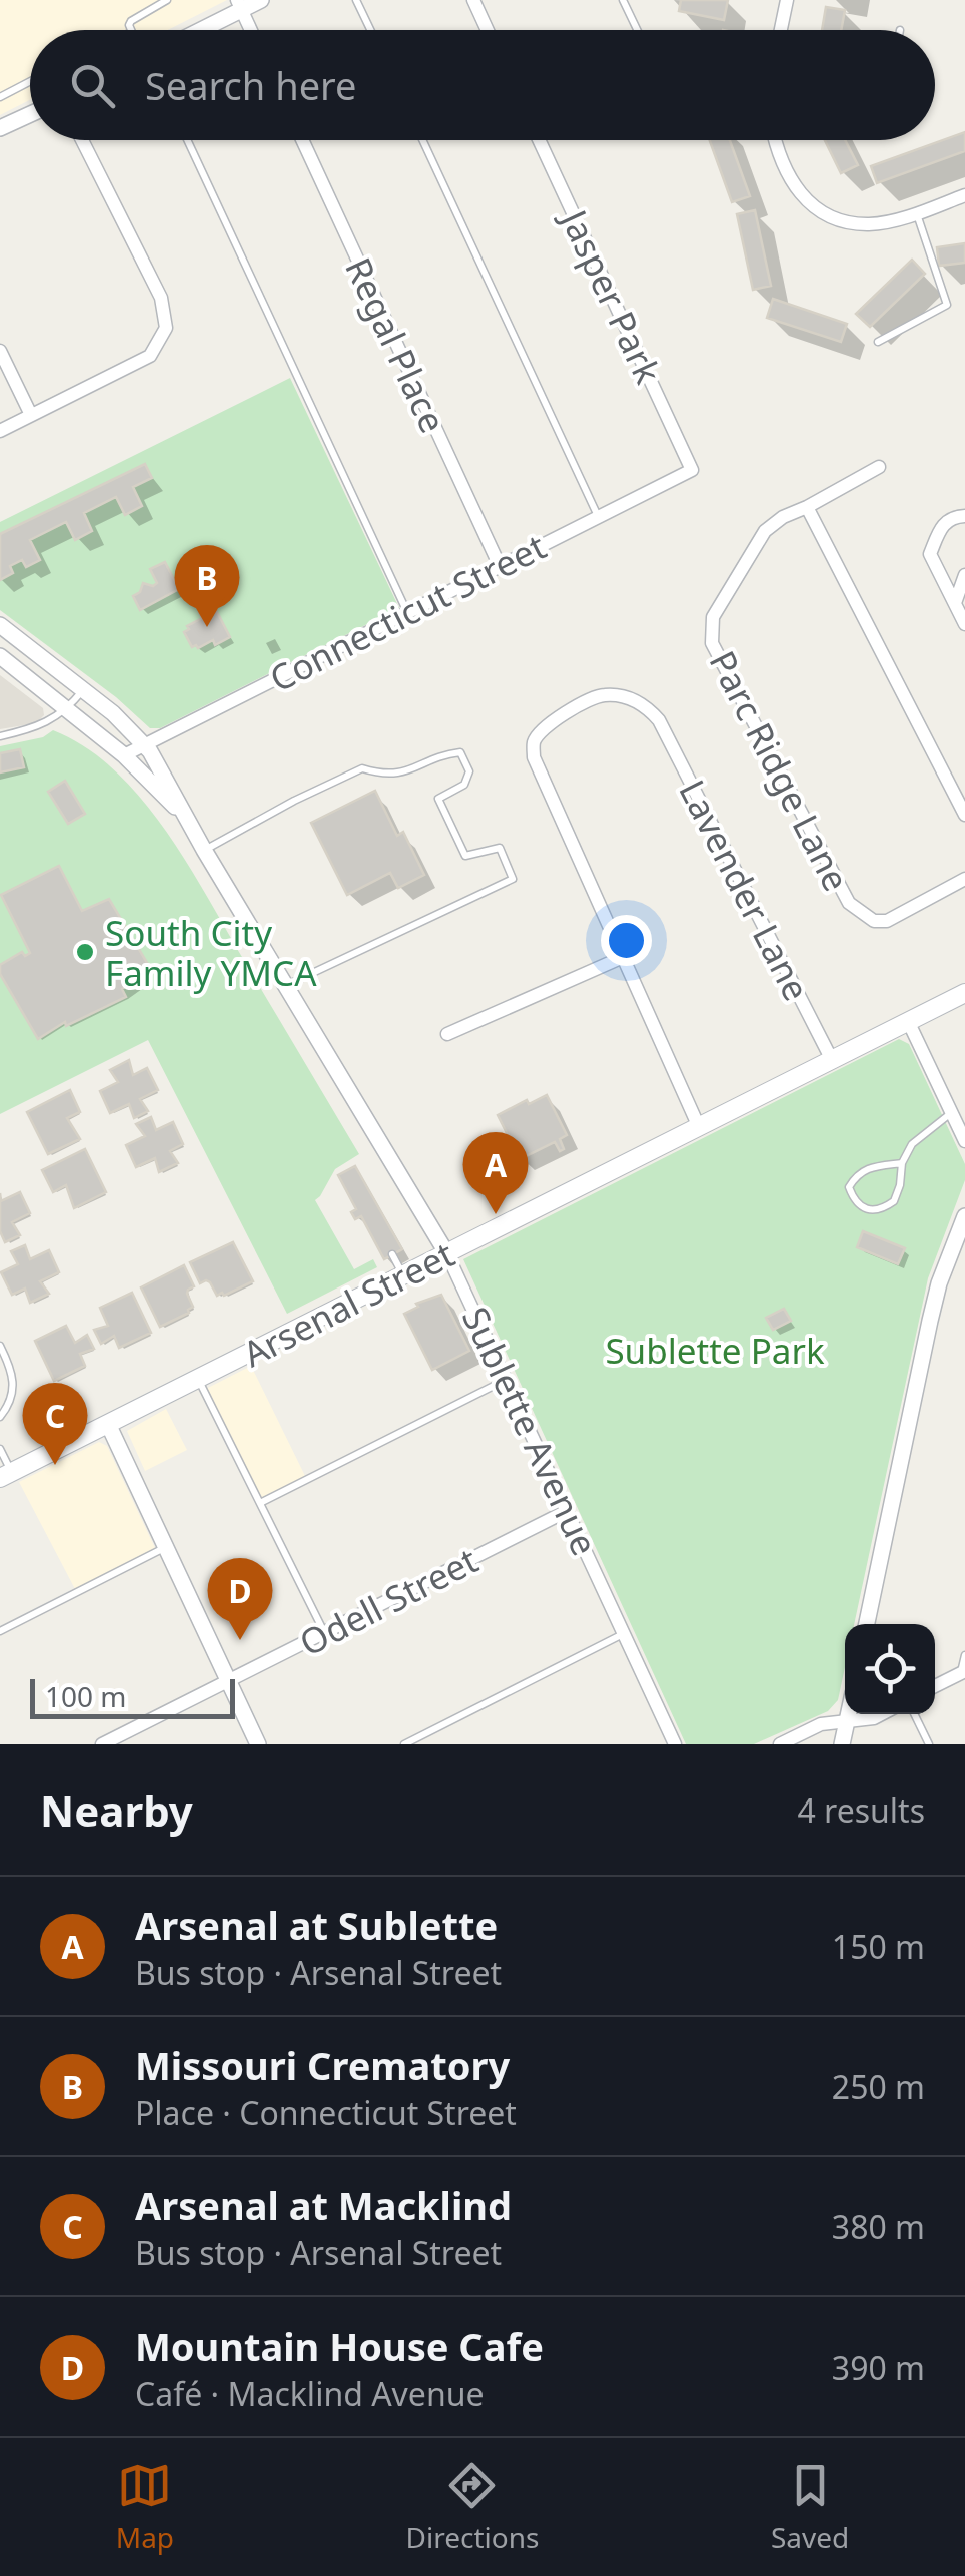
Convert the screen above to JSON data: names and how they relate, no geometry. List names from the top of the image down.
{
  "streets": {
    "main road": ["Arsenal Street"],
    "street": [
      "Jasper Park",
      "Regal Place",
      "Connecticut Street",
      "Parc Ridge Lane",
      "Lavender Lane",
      "Sublette Avenue",
      "Odell Street"
    ]
  },
  "crossings": [
    ["Jasper Park", "Connecticut Street"],
    ["Regal Place", "Connecticut Street"],
    ["Connecticut Street", "Sublette Avenue"],
    ["Lavender Lane", "Arsenal Street"],
    ["Arsenal Street", "Sublette Avenue"],
    ["Sublette Avenue", "Odell Street"]
  ],
  "parks": ["Sublette Park"],
  "places": ["South City Family YMCA"],
  "scale_bar": "100 m",
  "page": {
    "search": "Search here",
    "pins": [
      "B",
      "A",
      "C",
      "D"
    ],
    "scale": "100 m",
    "heading": ["Nearby", "4 results"],
    "list": [
      {
        "mark": "A",
        "name": "Arsenal at Sublette",
        "note": "Bus stop · Arsenal Street",
        "value": "150 m"
      },
      {
        "mark": "B",
        "name": "Missouri Crematory",
        "note": "Place · Connecticut Street",
        "value": "250 m"
      },
      {
        "mark": "C",
        "name": "Arsenal at Macklind",
        "note": "Bus stop · Arsenal Street",
        "value": "380 m"
      },
      {
        "mark": "D",
        "name": "Mountain House Cafe",
        "note": "Café · Macklind Avenue",
        "value": "390 m"
      }
    ],
    "nav": ["Map", "Directions", "Saved"]
  }
}
